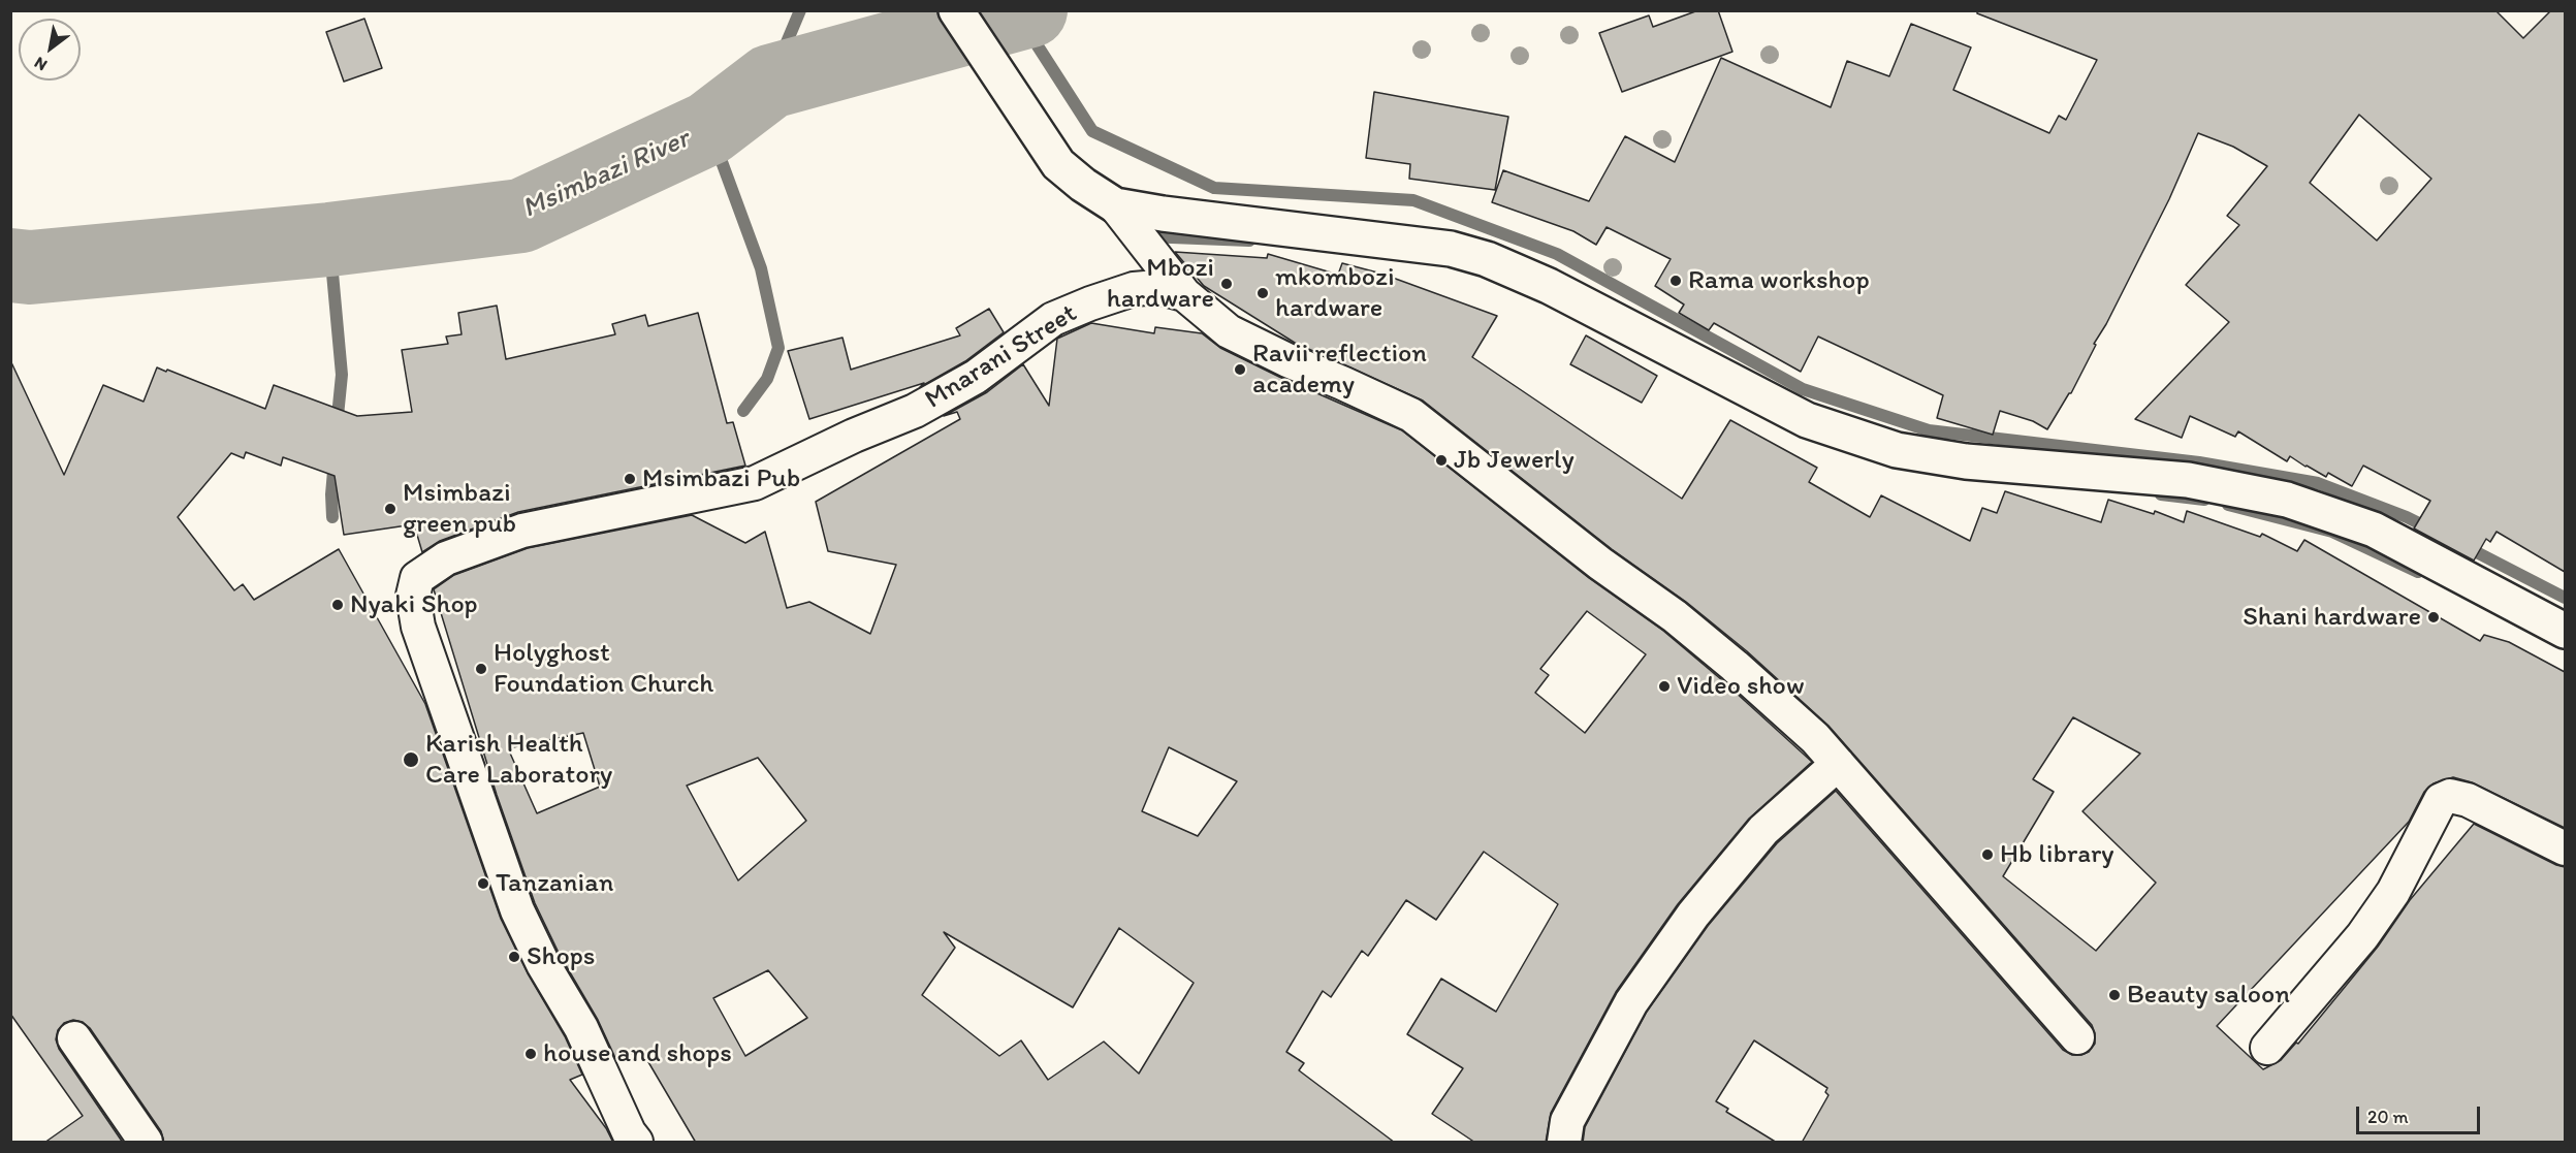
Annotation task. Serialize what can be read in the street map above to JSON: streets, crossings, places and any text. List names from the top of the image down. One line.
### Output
{"streets":{"street":["Mnarani Street"]},"water":["Msimbazi River"],"places":["Rama workshop","Mbozi hardware","mkombozi hardware","Ravii reflection academy","Jb Jewerly","Msimbazi Pub","Msimbazi green pub","Nyaki Shop","Shani hardware","Holyghost Foundation Church","Video show","Karish Health Care Laboratory","Hb library","Tanzanian","Shops","Beauty saloon","house and shops"],"scale_bar":"20 m","north":"bottom left"}
